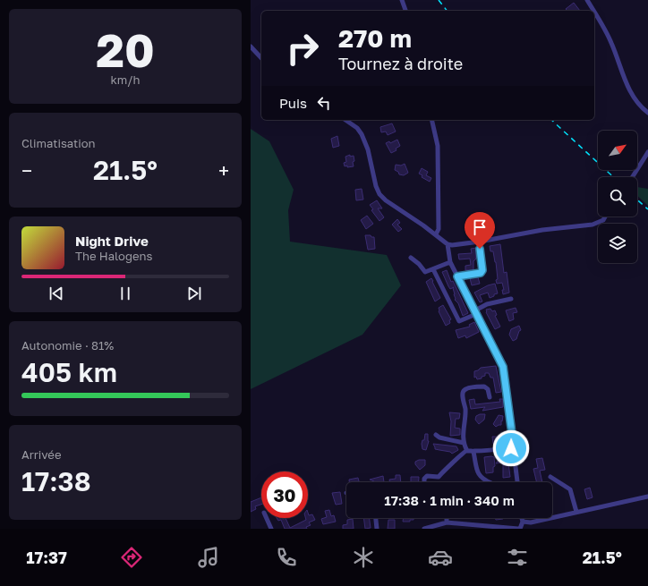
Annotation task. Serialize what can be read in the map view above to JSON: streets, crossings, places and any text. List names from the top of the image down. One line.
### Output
{"north":"top right","page":{"tile":[["20","km/h"],"Climatisation",["Autonomie · 81%","405 km"],["Arrivée","17:38"]],"turn":["270 m","Tournez à droite"],"then":"Puis","heat":["−","21.5°","+"],"song":["Night Drive","The Halogens"],"limit":"30","trip":"17:38 · 1 min · 340 m","tabs":["17:37","21.5°"]}}
